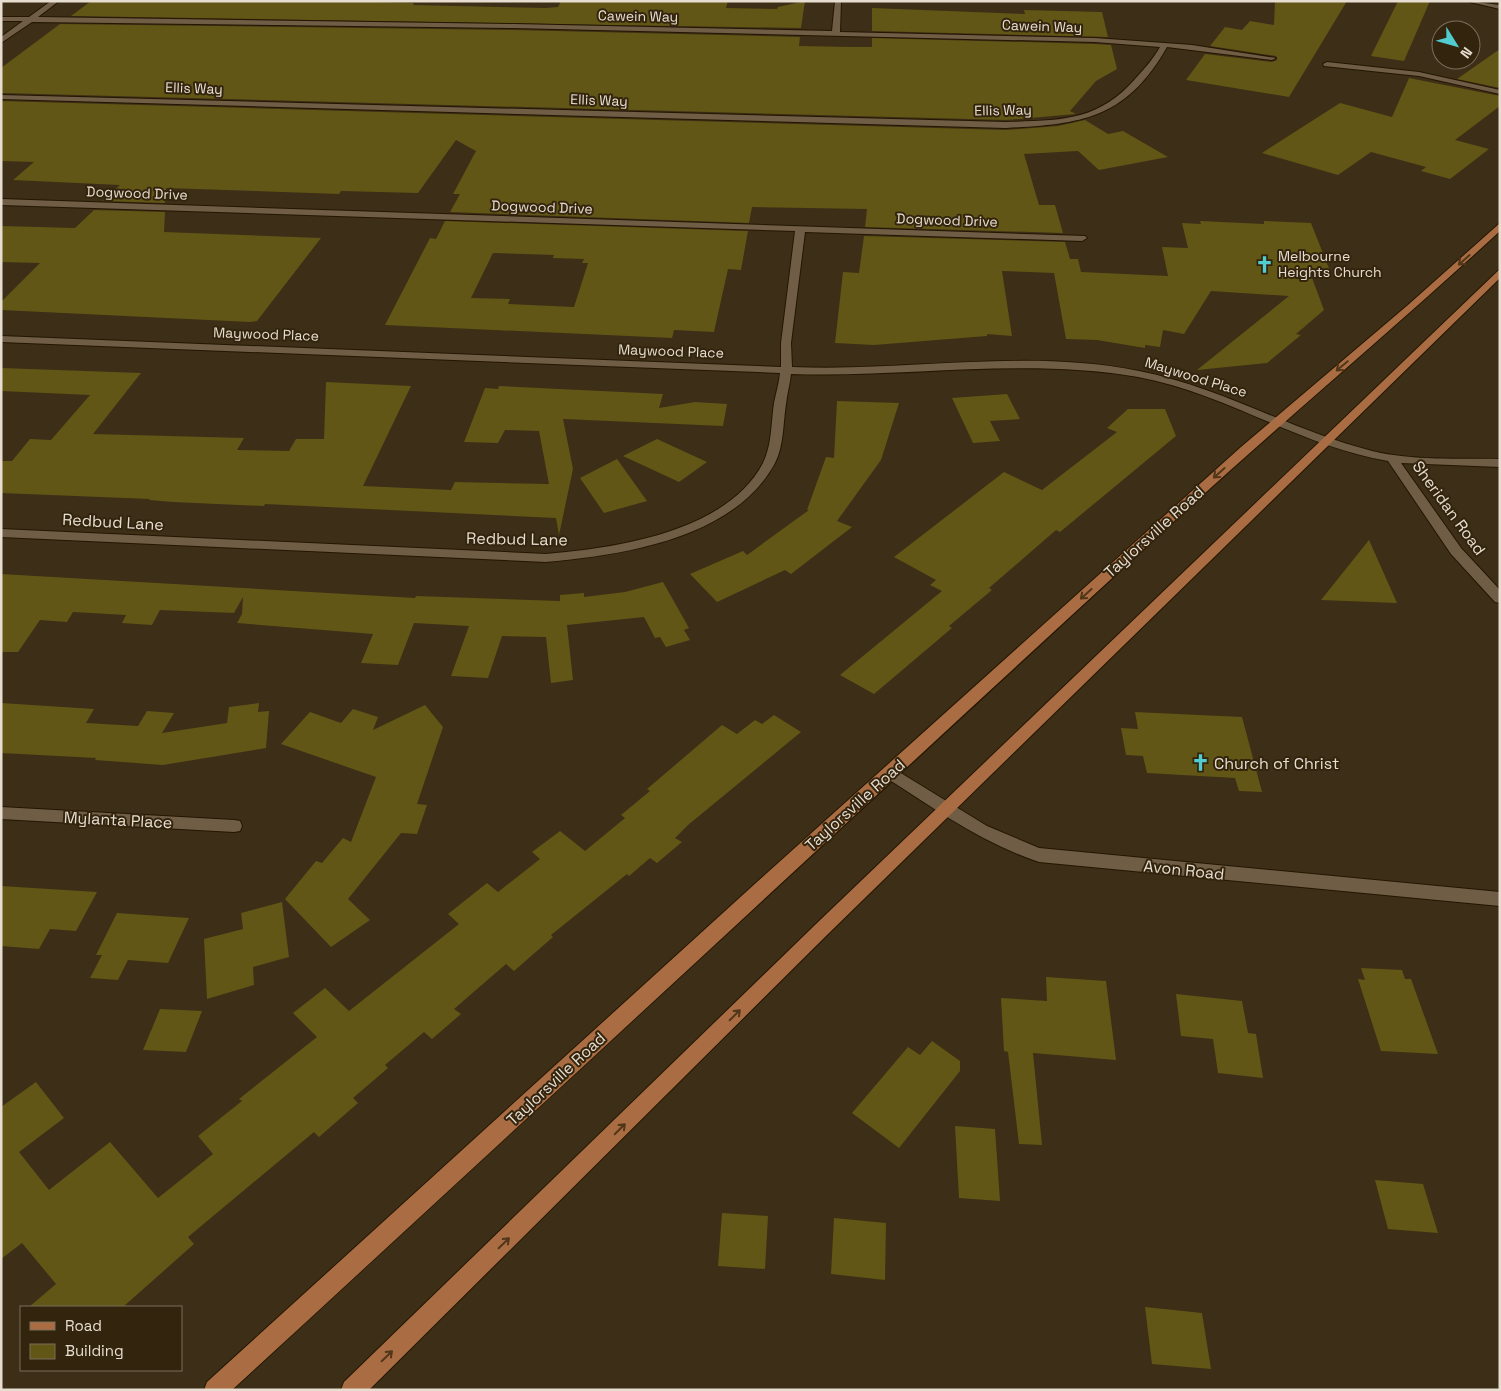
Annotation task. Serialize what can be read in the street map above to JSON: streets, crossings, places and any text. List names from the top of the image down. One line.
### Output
{"streets":{"main road":["Taylorsville Road"],"street":["Cawein Way","Ellis Way","Dogwood Drive","Maywood Place","Sheridan Road","Redbud Lane","Mylanta Place","Avon Road"]},"crossings":[["Cawein Way","Ellis Way"],["Dogwood Drive","Redbud Lane"],["Maywood Place","Sheridan Road"],["Maywood Place","Redbud Lane"],["Maywood Place","Taylorsville Road"],["Taylorsville Road","Avon Road"]],"places":{"church":["Melbourne Heights Church","Church of Christ"]},"legend":["Road","Building"],"north":"bottom right"}
